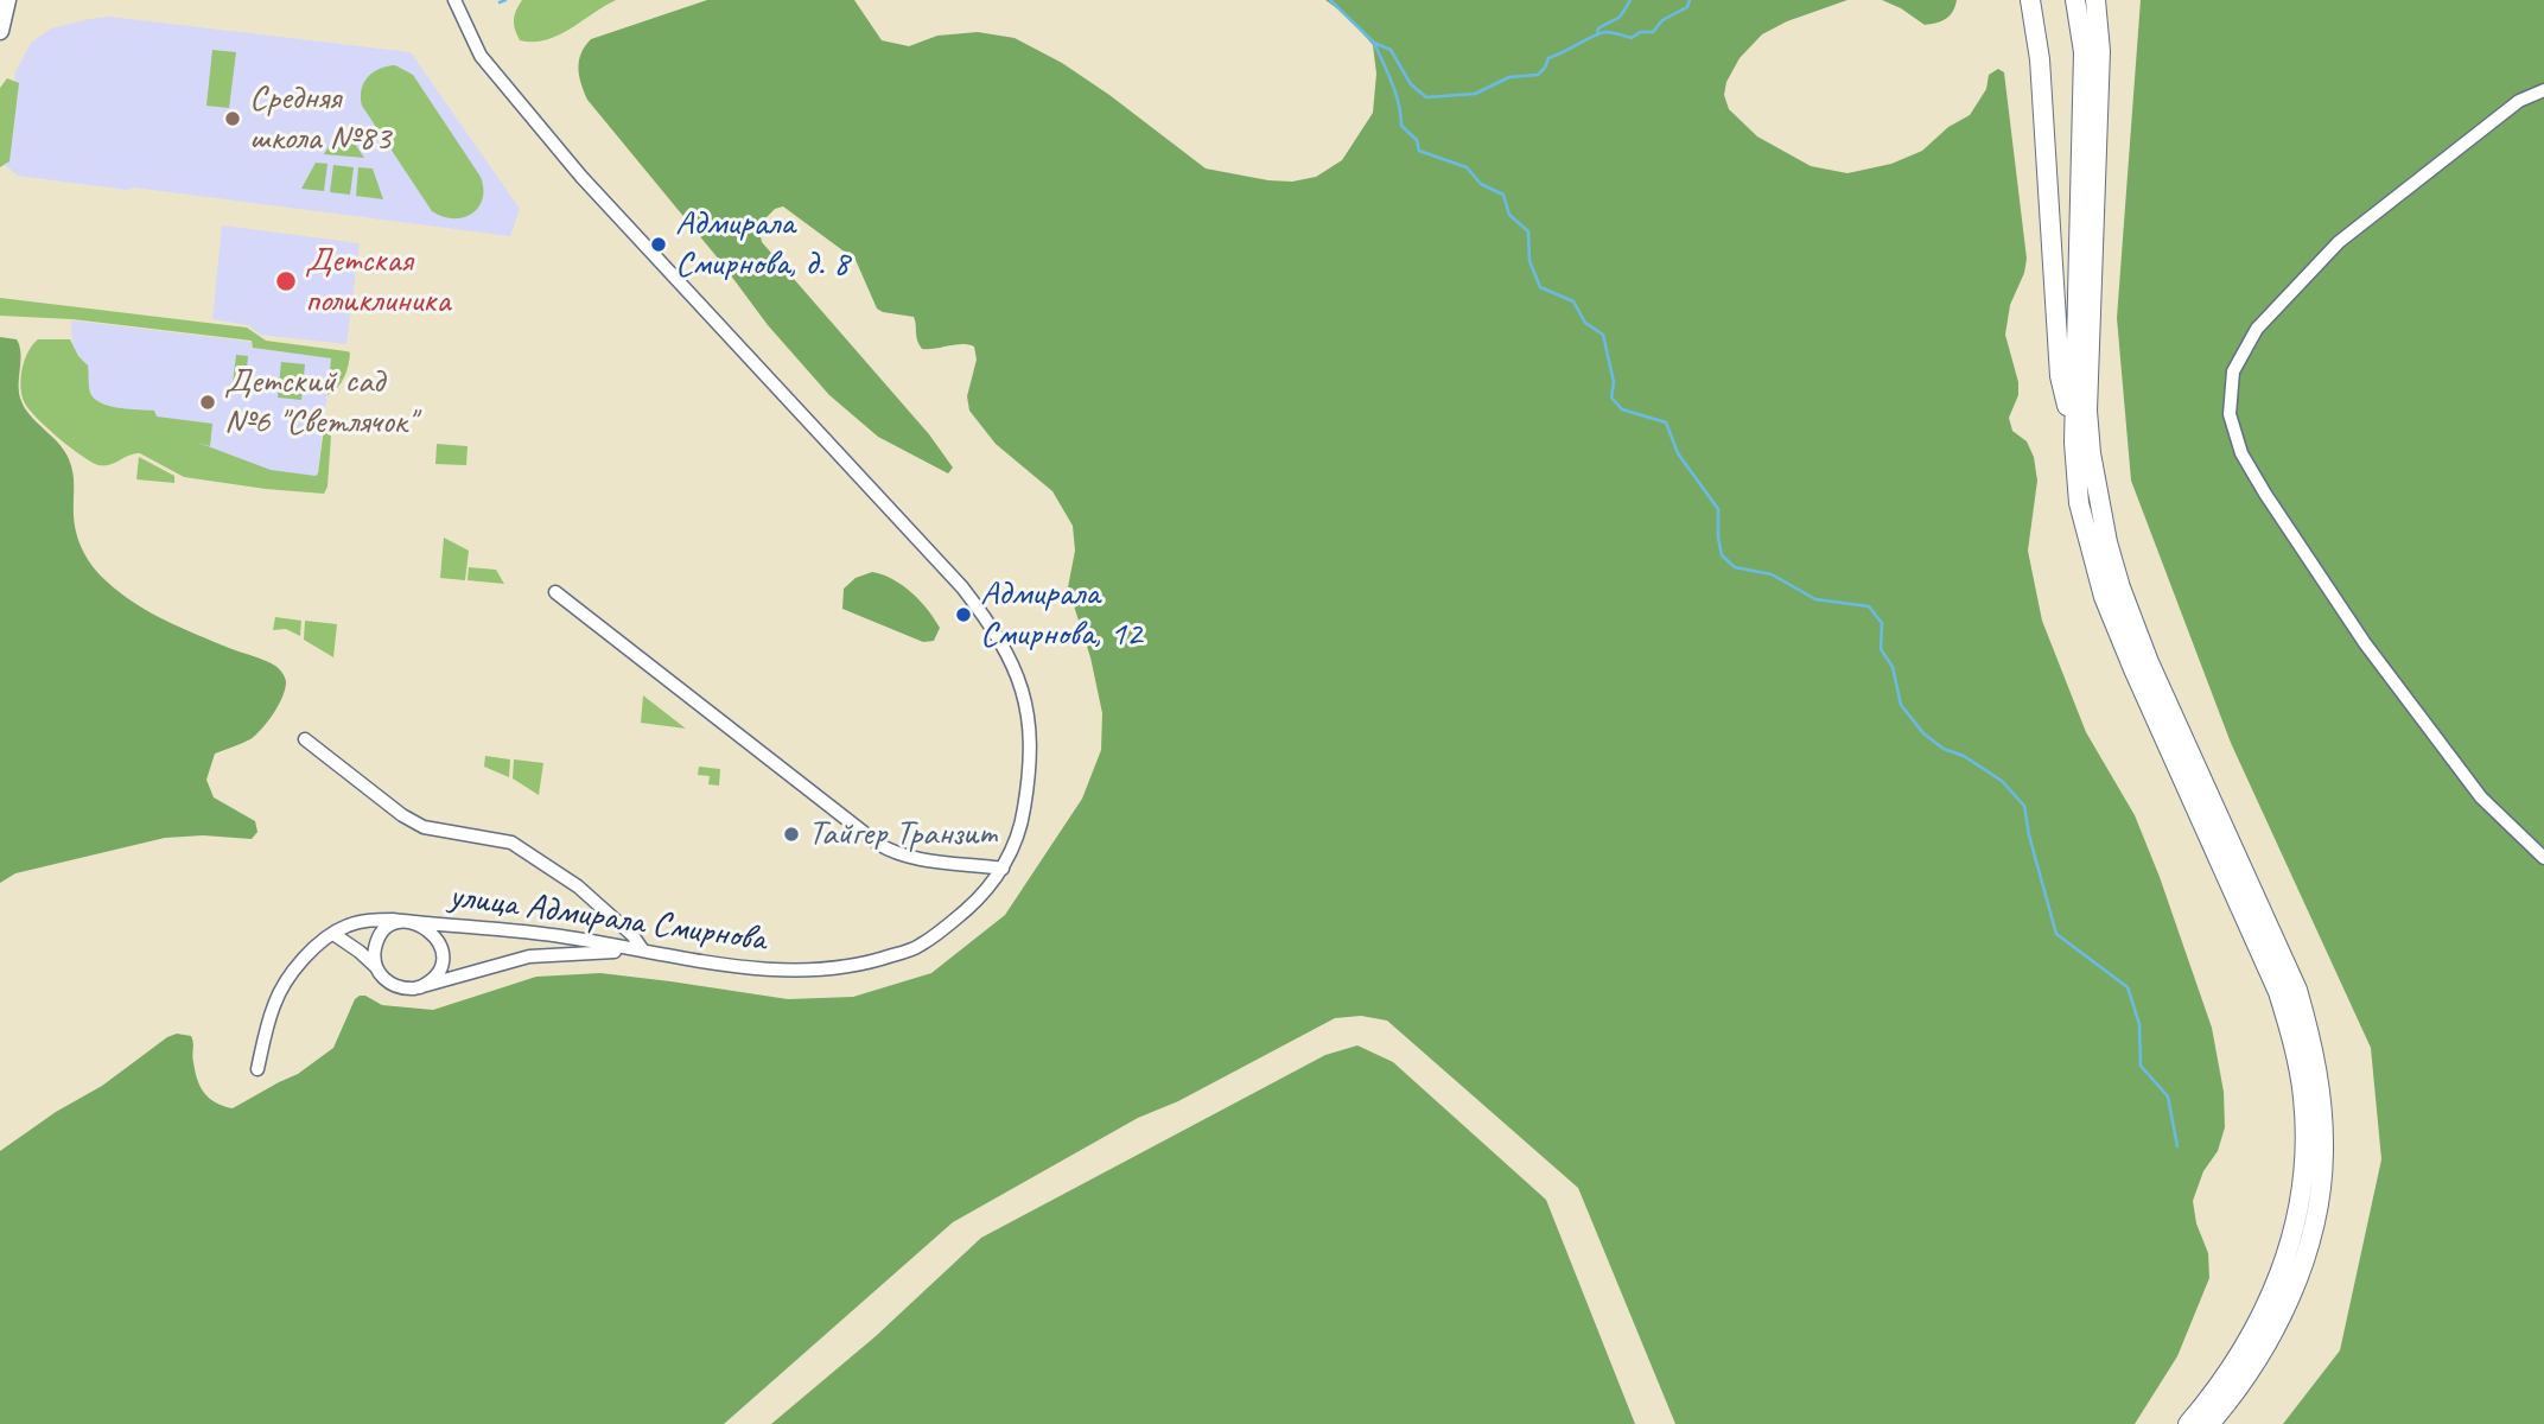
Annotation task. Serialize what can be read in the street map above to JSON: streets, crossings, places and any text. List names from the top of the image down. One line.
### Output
{"streets":{"street":["улица Адмирала Смирнова"]},"places":["Средняя школа №83","Адмирала Смирнова, д. 8","Детская поликлиника","Детский сад №6 \"Светлячок\"","Адмирала Смирнова, 12","Тайгер Транзит"]}
